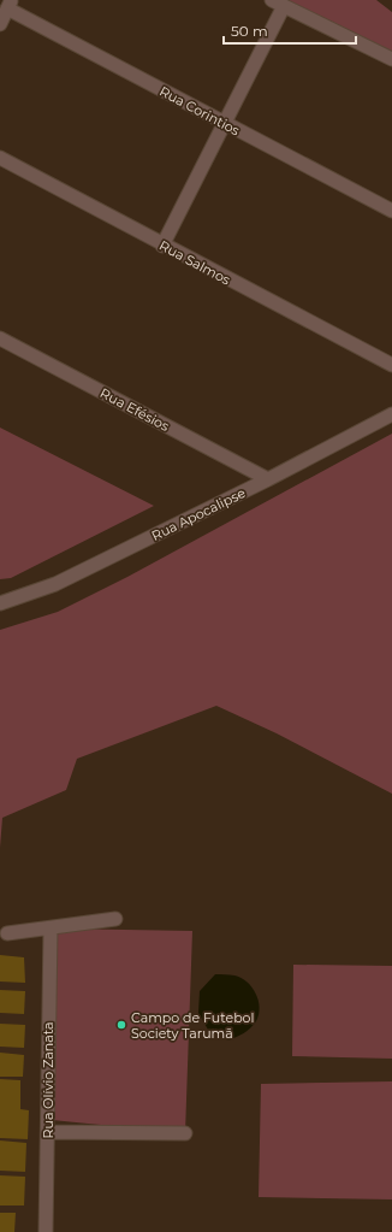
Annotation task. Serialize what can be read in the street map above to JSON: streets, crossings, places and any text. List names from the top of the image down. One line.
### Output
{"streets":{"street":["Rua Corintios","Rua Salmos","Rua Efésios","Rua Apocalipse","Rua Olívio Zanata"]},"crossings":[["Rua Efésios","Rua Apocalipse"]],"places":["Campo de Futebol Society Tarumã"],"scale_bar":"50 m"}
